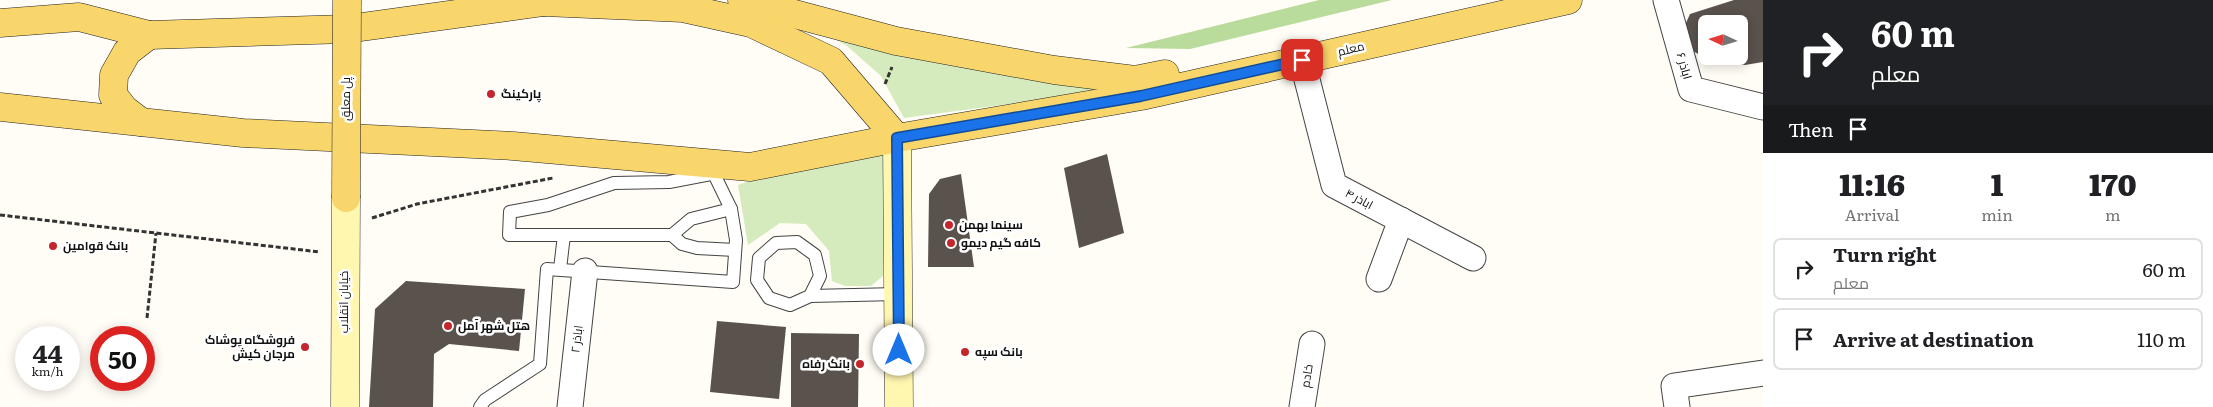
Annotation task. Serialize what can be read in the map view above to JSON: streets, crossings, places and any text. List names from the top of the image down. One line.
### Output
{"streets":{"main road":["معلم","پل معلق","خیابان انقلاب"],"street":["اباذر ۶","اباذر ۴","اباذر ۲","خادم"]},"crossings":[["معلم","اباذر ۴"],["پل معلق","خیابان انقلاب"]],"places":["پارکینگ","سینما بهمن","کافه گیم دیمو","بانک قوامین","هتل شهر آمل","فروشگاه پوشاک مرجان کیش","بانک سپه","بانک رفاه"],"north":"left","page":{"turn":["60 m","معلم"],"then":"Then","eta":["11:16","Arrival","1","min","170","m"],"list":[{"name":"Turn right","note":"معلم","value":"60 m"},{"name":"Arrive at destination","value":"110 m"}],"speed":"44 km/h","limit":"50"}}
